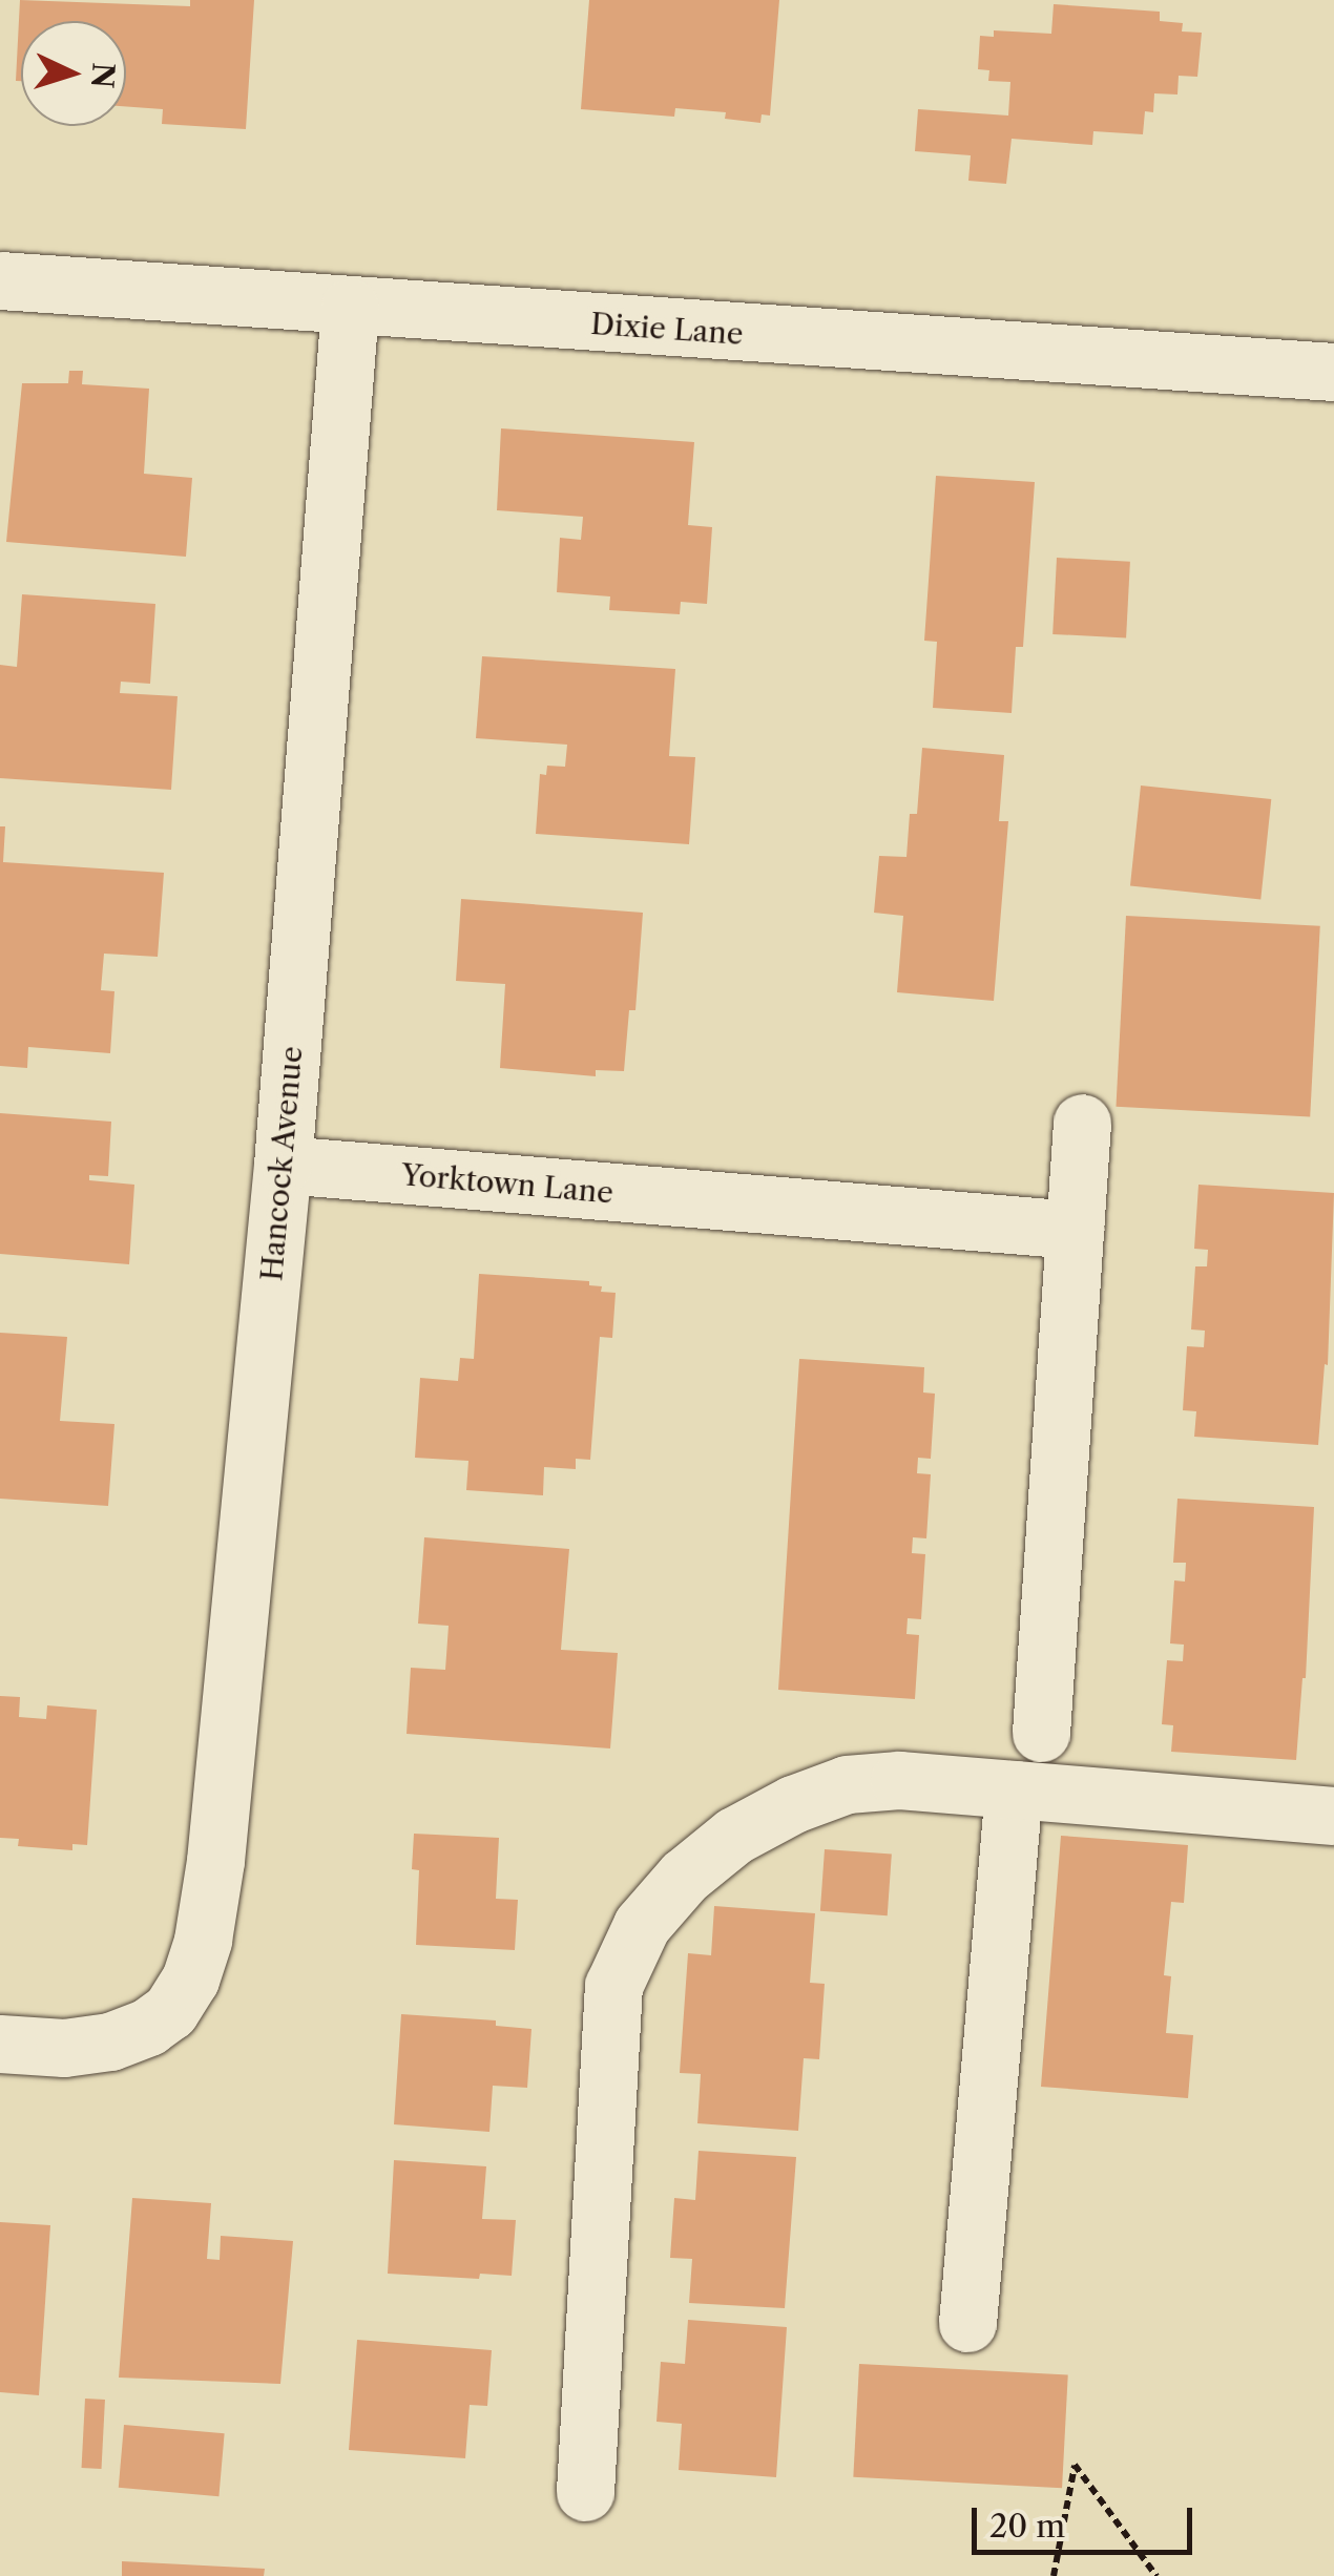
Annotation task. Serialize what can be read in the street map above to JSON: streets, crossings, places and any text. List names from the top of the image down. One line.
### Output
{"streets":{"street":["Dixie Lane","Hancock Avenue","Yorktown Lane"]},"crossings":[["Dixie Lane","Hancock Avenue"],["Hancock Avenue","Yorktown Lane"]],"scale_bar":"20 m","north":"right"}
